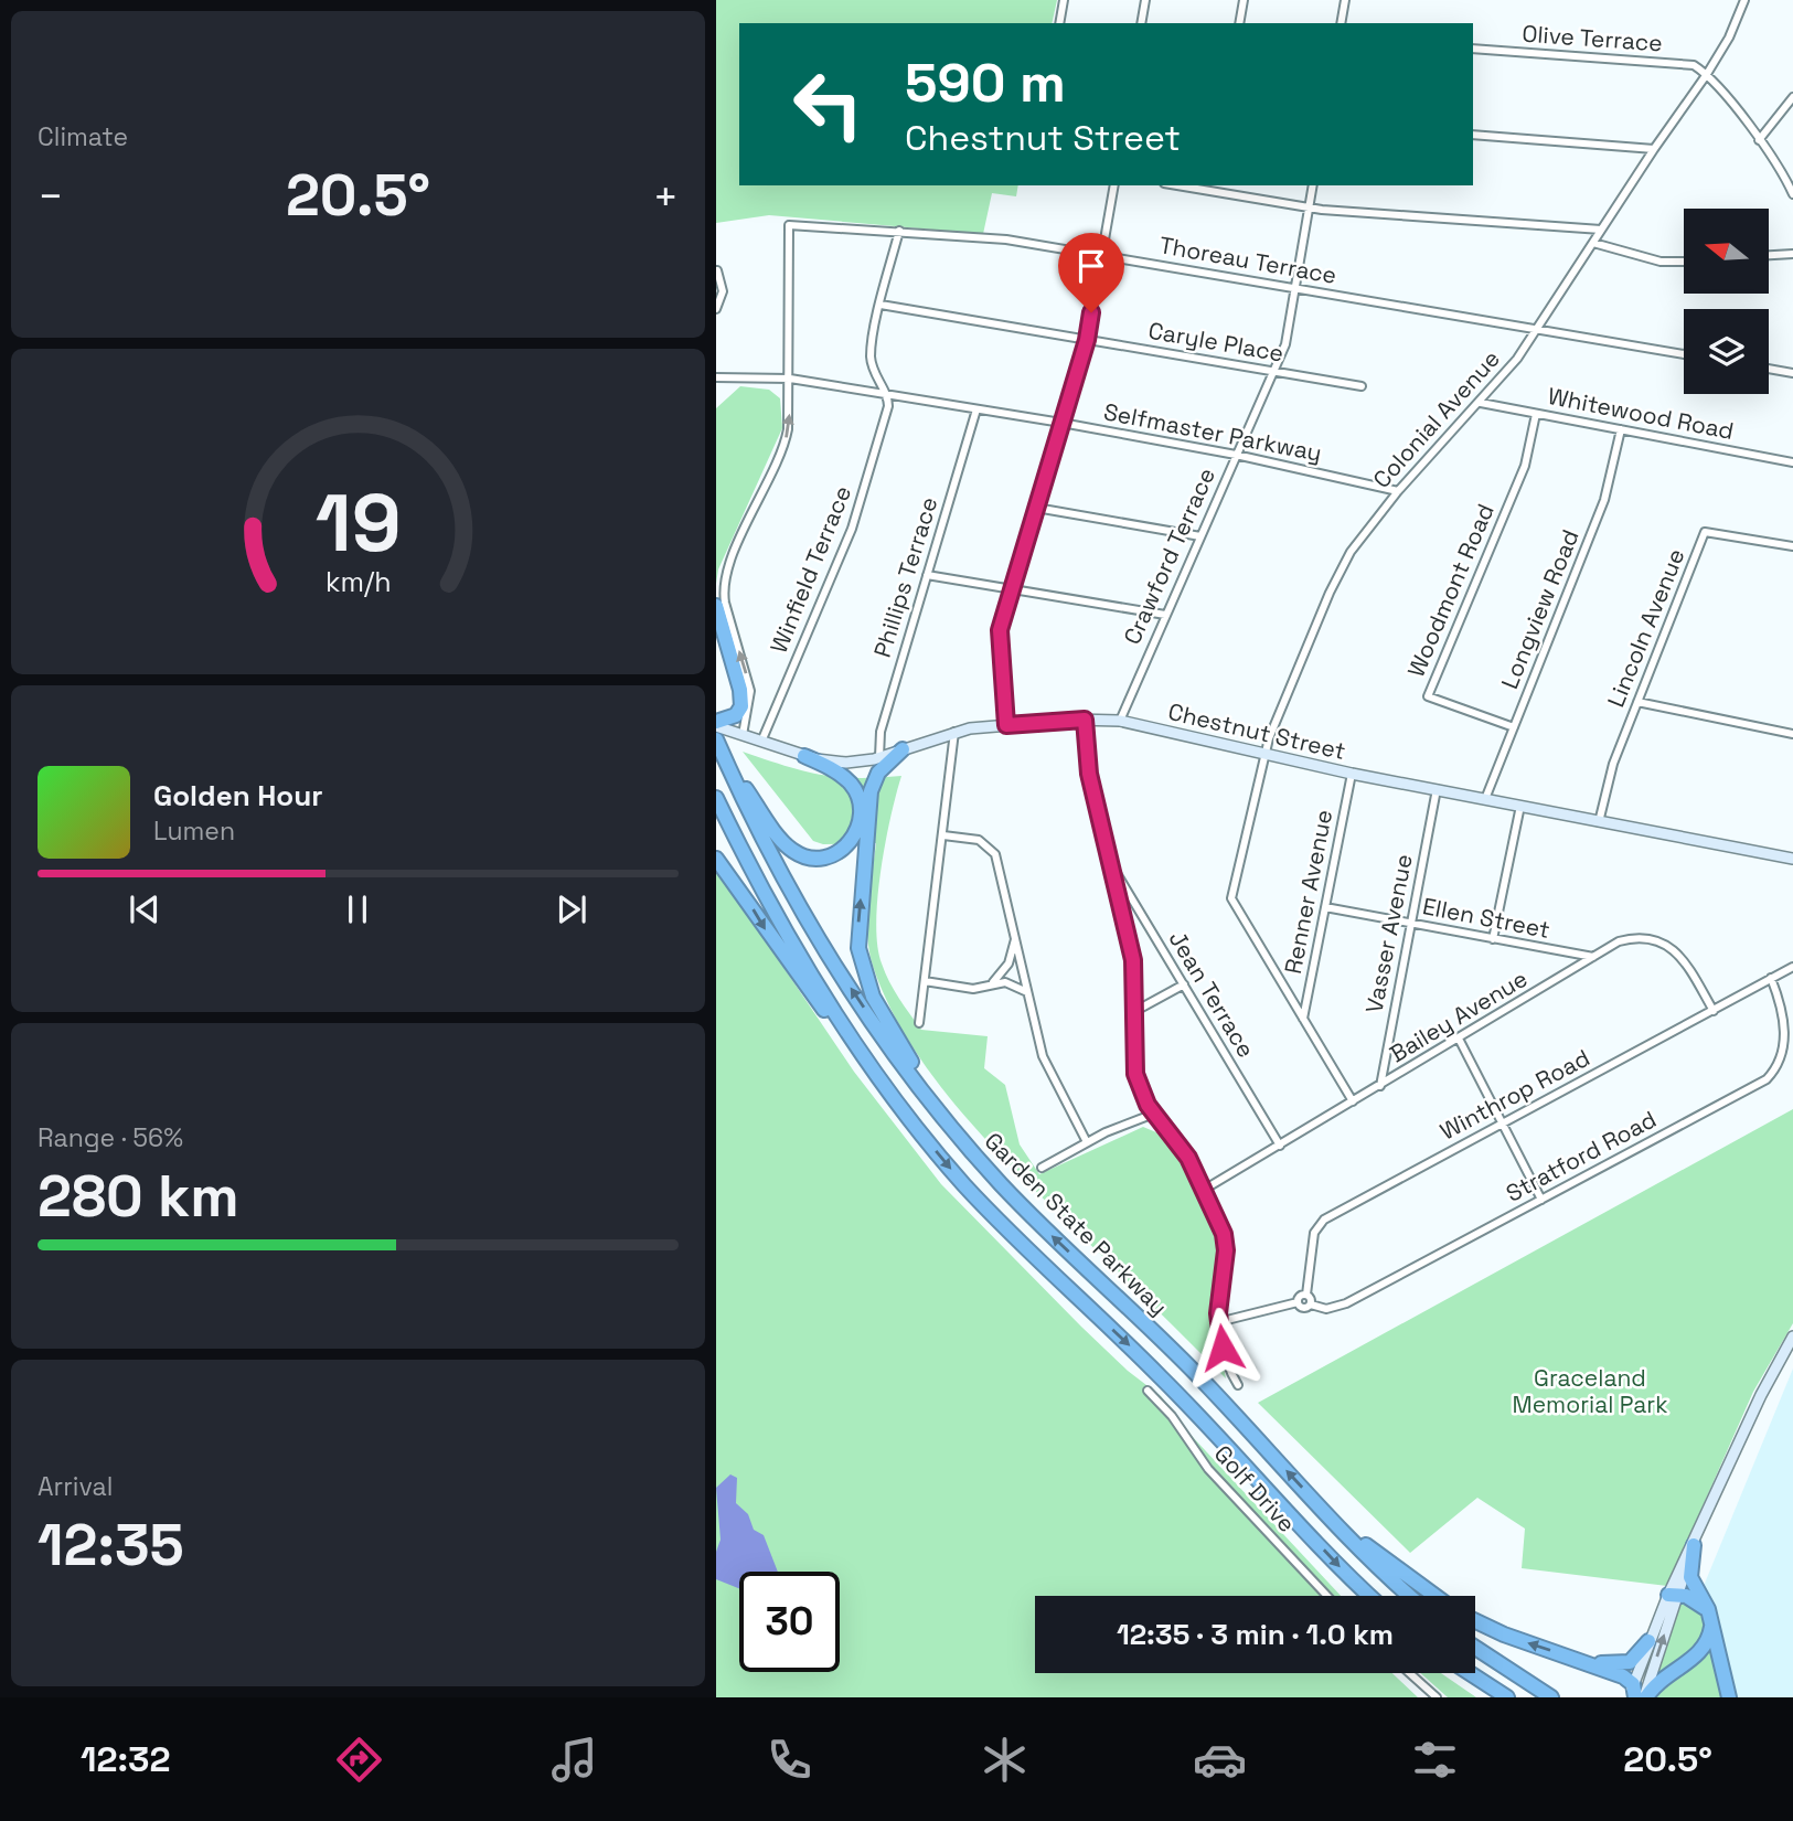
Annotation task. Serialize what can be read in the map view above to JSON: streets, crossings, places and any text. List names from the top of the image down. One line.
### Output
{"streets":{"highway":["Garden State Parkway"],"main road":["Chestnut Street"],"street":["Olive Terrace","Thoreau Terrace","Caryle Place","Whitewood Road","Colonial Avenue","Selfmaster Parkway","Crawford Terrace","Winfield Terrace","Phillips Terrace","Woodmont Road","Longview Road","Lincoln Avenue","Renner Avenue","Ellen Street","Vasser Avenue","Jean Terrace","Bailey Avenue","Winthrop Road","Stratford Road","Golf Drive"]},"crossings":[["Olive Terrace","Colonial Avenue"],["Thoreau Terrace","Colonial Avenue"],["Thoreau Terrace","Selfmaster Parkway"],["Thoreau Terrace","Crawford Terrace"],["Caryle Place","Crawford Terrace"],["Whitewood Road","Colonial Avenue"],["Whitewood Road","Woodmont Road"],["Whitewood Road","Longview Road"],["Colonial Avenue","Selfmaster Parkway"],["Colonial Avenue","Chestnut Street"],["Colonial Avenue","Renner Avenue"],["Selfmaster Parkway","Crawford Terrace"],["Selfmaster Parkway","Winfield Terrace"],["Selfmaster Parkway","Phillips Terrace"],["Crawford Terrace","Chestnut Street"],["Winfield Terrace","Chestnut Street"],["Phillips Terrace","Chestnut Street"],["Woodmont Road","Longview Road"],["Longview Road","Chestnut Street"],["Lincoln Avenue","Chestnut Street"],["Chestnut Street","Renner Avenue"],["Chestnut Street","Vasser Avenue"],["Renner Avenue","Ellen Street"],["Ellen Street","Vasser Avenue"],["Ellen Street","Bailey Avenue"],["Vasser Avenue","Bailey Avenue"],["Jean Terrace","Bailey Avenue"],["Bailey Avenue","Winthrop Road"],["Winthrop Road","Stratford Road"]],"parks":["Graceland Memorial Park"],"north":"left","page":{"tile":["Climate",["Range · 56%","280 km"],["Arrival","12:35"]],"turn":["590 m","Chestnut Street"],"heat":["−","20.5°","+"],"song":["Golden Hour","Lumen"],"limit":"30","trip":"12:35 · 3 min · 1.0 km","tabs":["12:32","20.5°"],"gauge":["19","km/h"]}}
